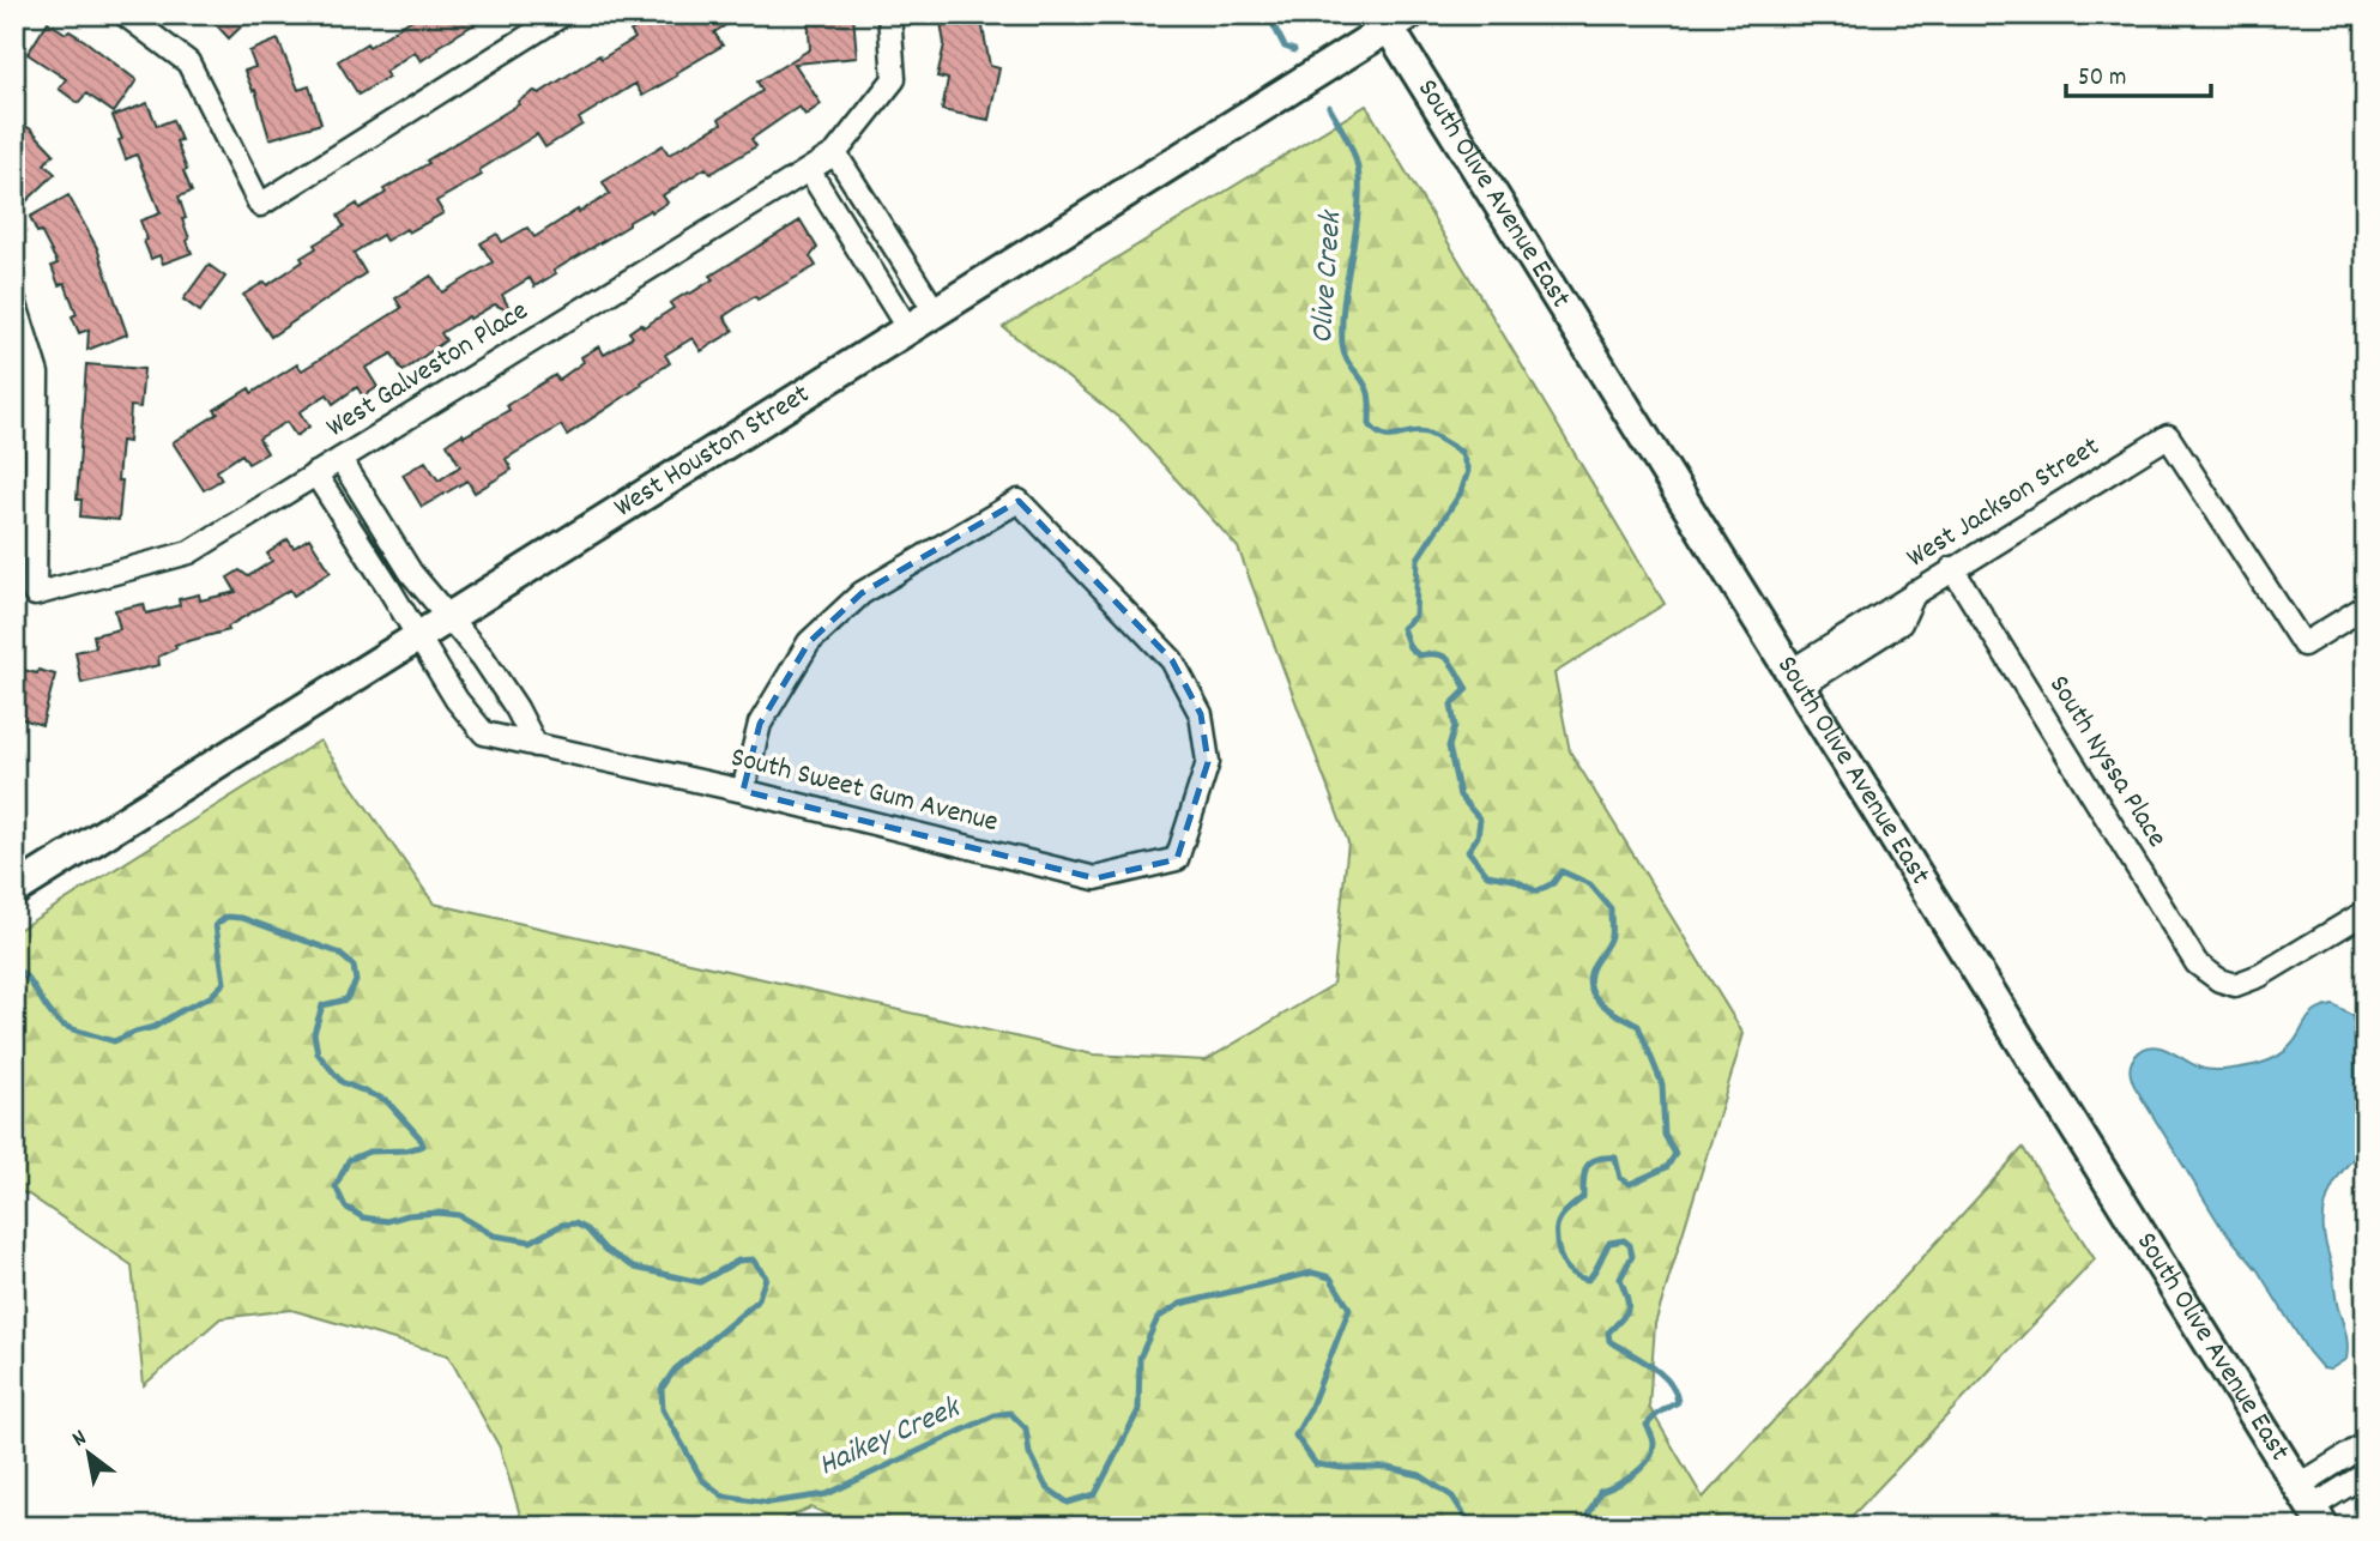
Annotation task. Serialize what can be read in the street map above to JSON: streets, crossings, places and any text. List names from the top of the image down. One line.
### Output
{"streets":{"street":["South Olive Avenue East","West Galveston Place","West Houston Street","West Jackson Street","South Nyssa Place","South Sweet Gum Avenue"]},"crossings":[["South Olive Avenue East","West Houston Street"],["South Olive Avenue East","West Jackson Street"],["West Galveston Place","South Sweet Gum Avenue"],["West Houston Street","South Sweet Gum Avenue"],["West Jackson Street","South Nyssa Place"]],"water":["Olive Creek","Haikey Creek"],"scale_bar":"50 m","north":"top left"}
